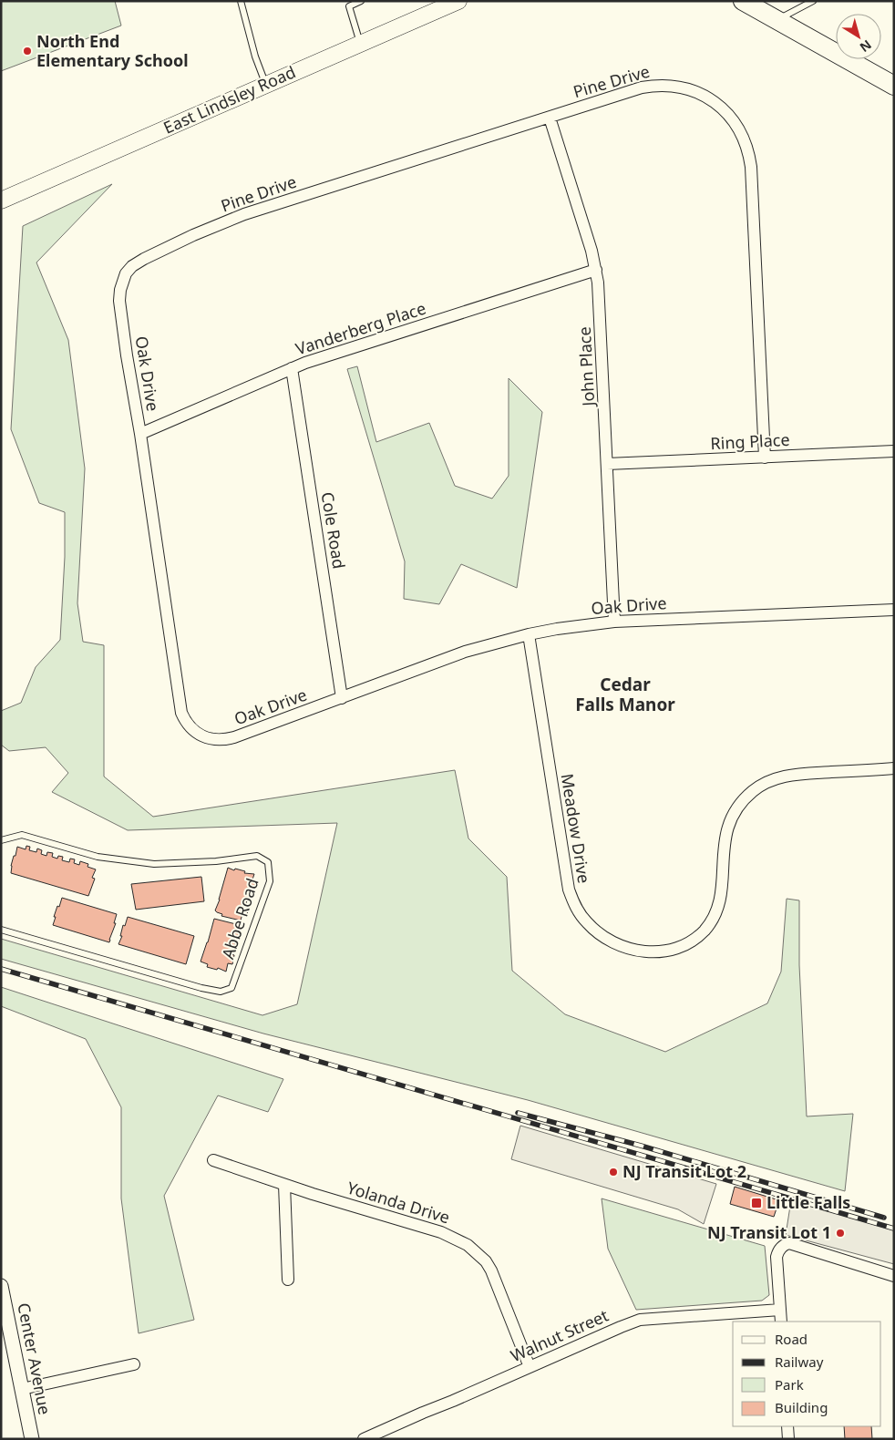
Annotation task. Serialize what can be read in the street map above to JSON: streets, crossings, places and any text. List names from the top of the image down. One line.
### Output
{"streets":{"main road":["East Lindsley Road"],"street":["Pine Drive","Vanderberg Place","John Place","Oak Drive","Ring Place","Cole Road","Meadow Drive","Yolanda Drive","Walnut Street","Center Avenue"],"lane":["Abbe Road"]},"crossings":[["Pine Drive","John Place"],["Pine Drive","Oak Drive"],["Pine Drive","Ring Place"],["Vanderberg Place","John Place"],["Vanderberg Place","Oak Drive"],["Vanderberg Place","Cole Road"],["John Place","Oak Drive"],["John Place","Ring Place"],["Oak Drive","Cole Road"],["Oak Drive","Meadow Drive"],["Yolanda Drive","Walnut Street"]],"districts":["Cedar Falls Manor"],"places":{"other":["North End Elementary School","NJ Transit Lot 2","NJ Transit Lot 1"],"transit":["Little Falls"]},"legend":["Road","Railway","Park","Building"],"north":"bottom right"}
